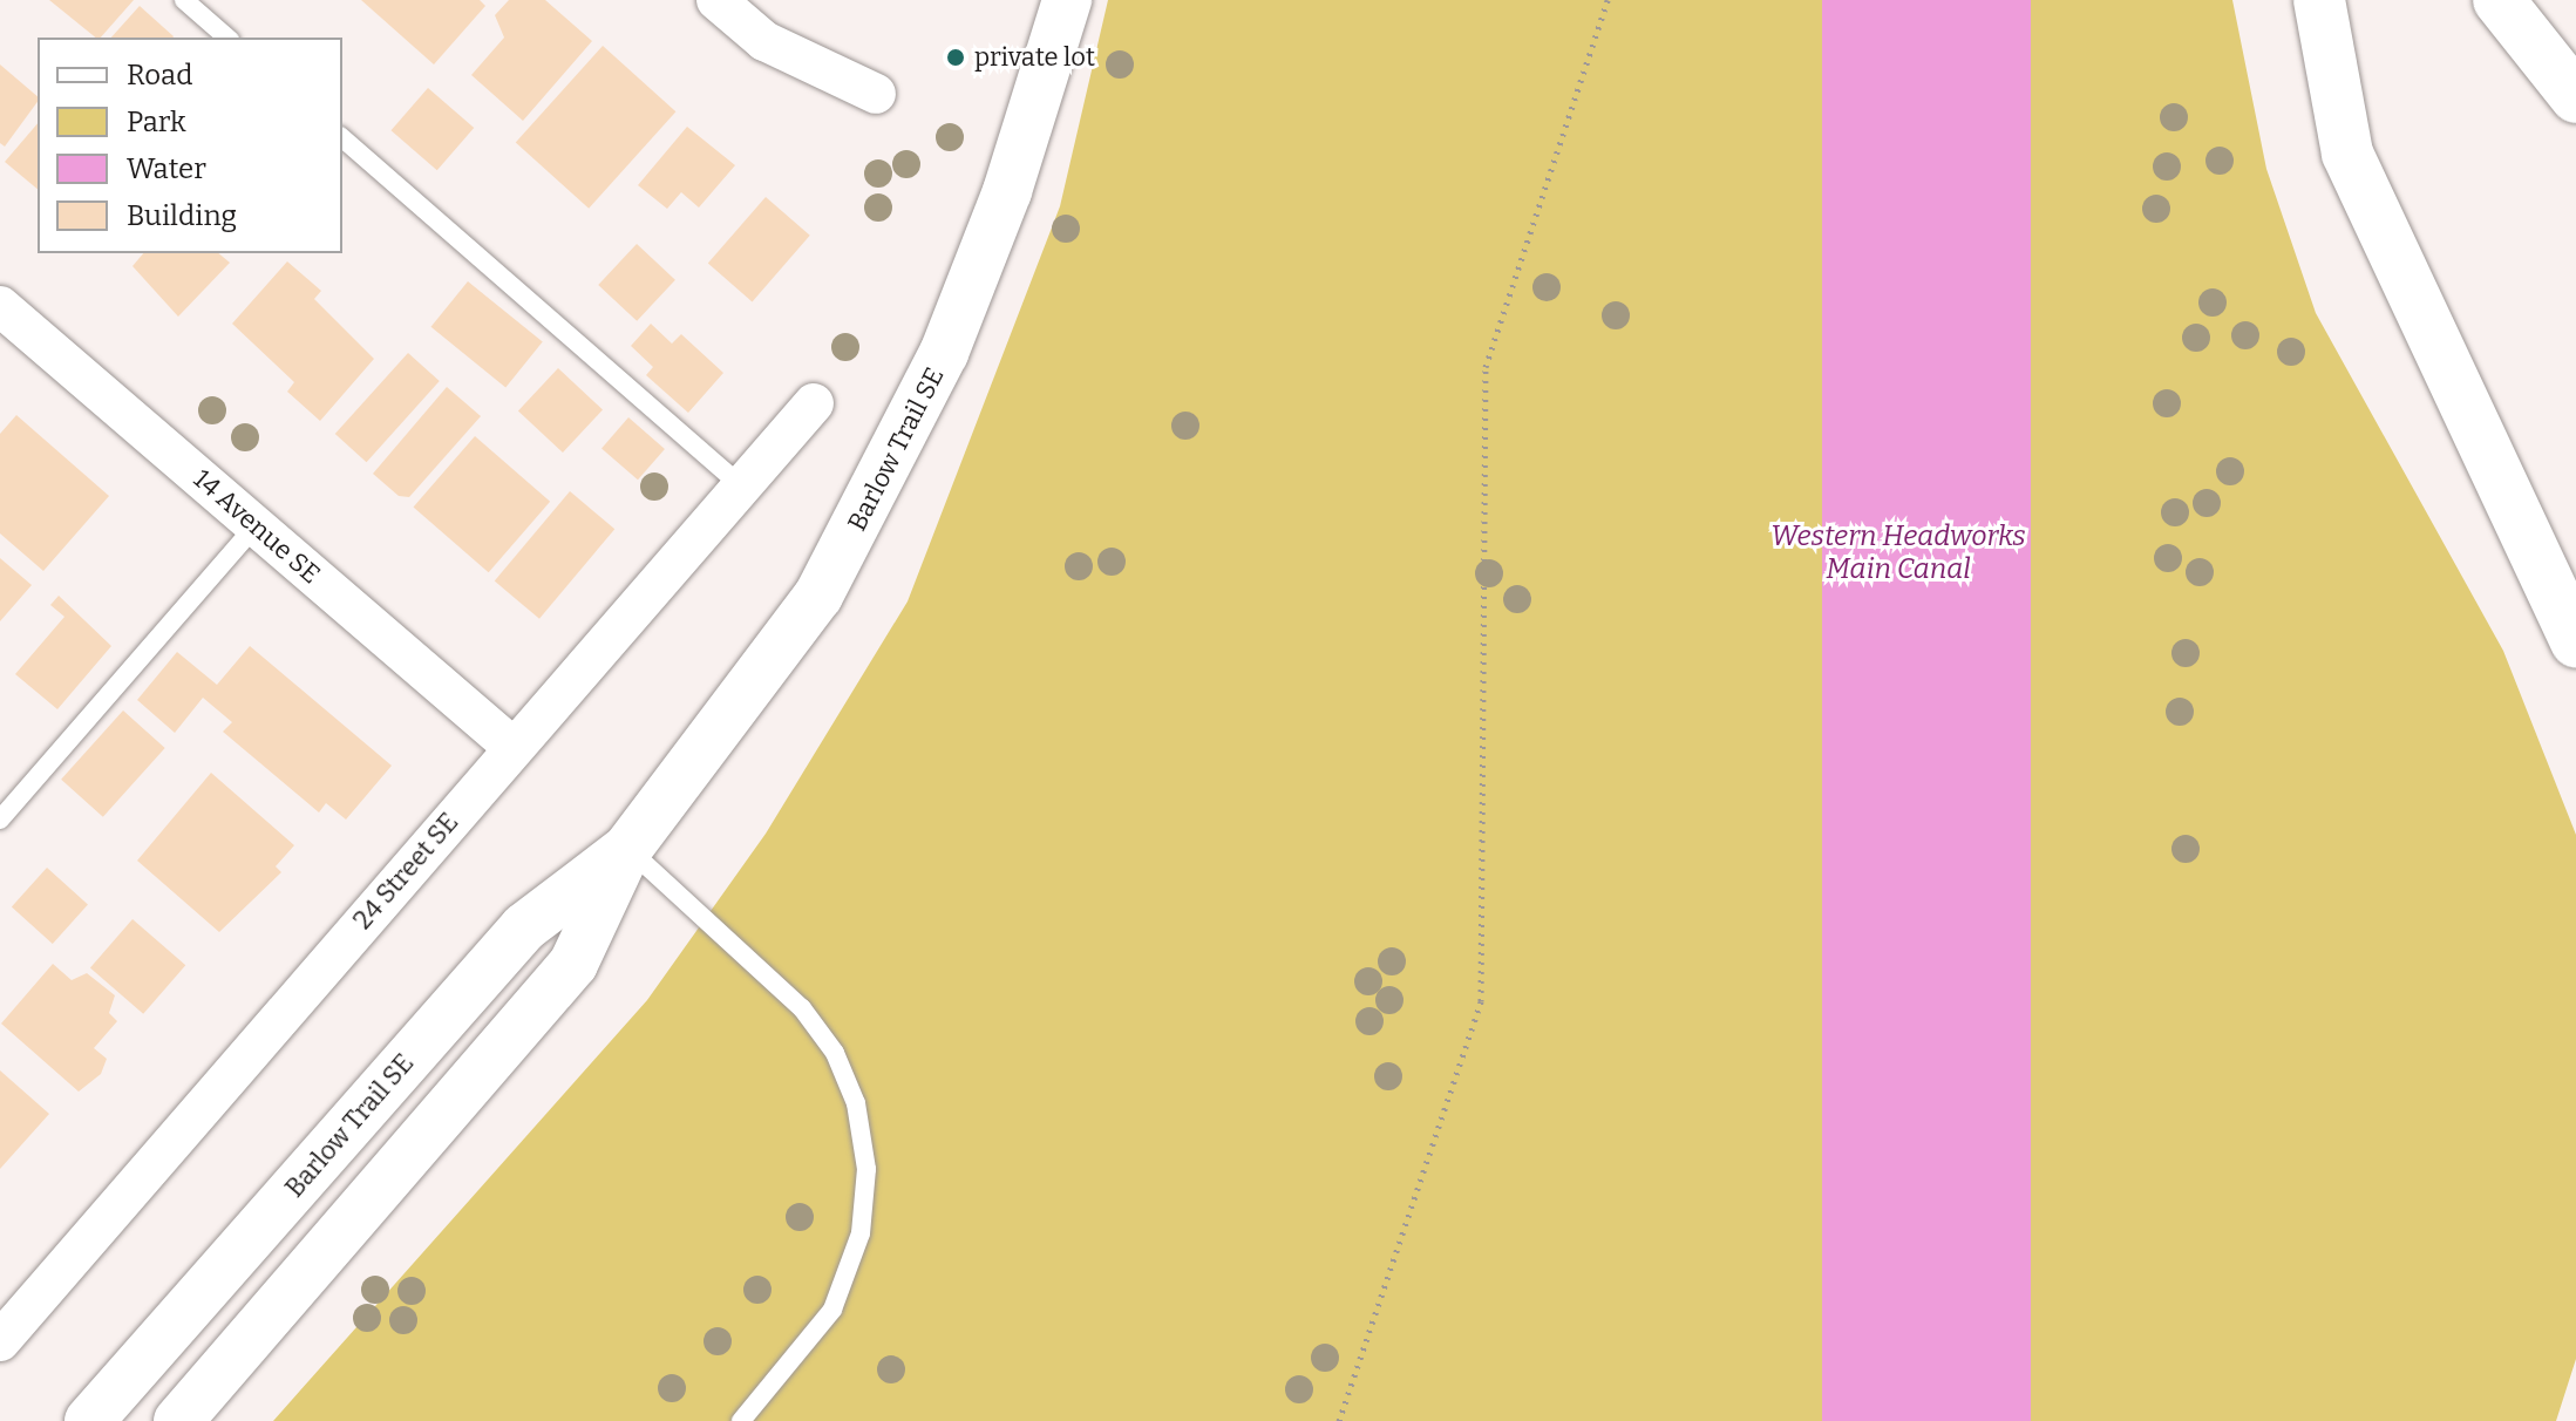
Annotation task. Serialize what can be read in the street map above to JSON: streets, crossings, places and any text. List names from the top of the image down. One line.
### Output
{"streets":{"street":["Barlow Trail SE","14 Avenue SE","24 Street SE"]},"crossings":[["14 Avenue SE","24 Street SE"]],"water":["Western Headworks Main Canal"],"places":["private lot"],"legend":["Road","Park","Water","Building"]}
